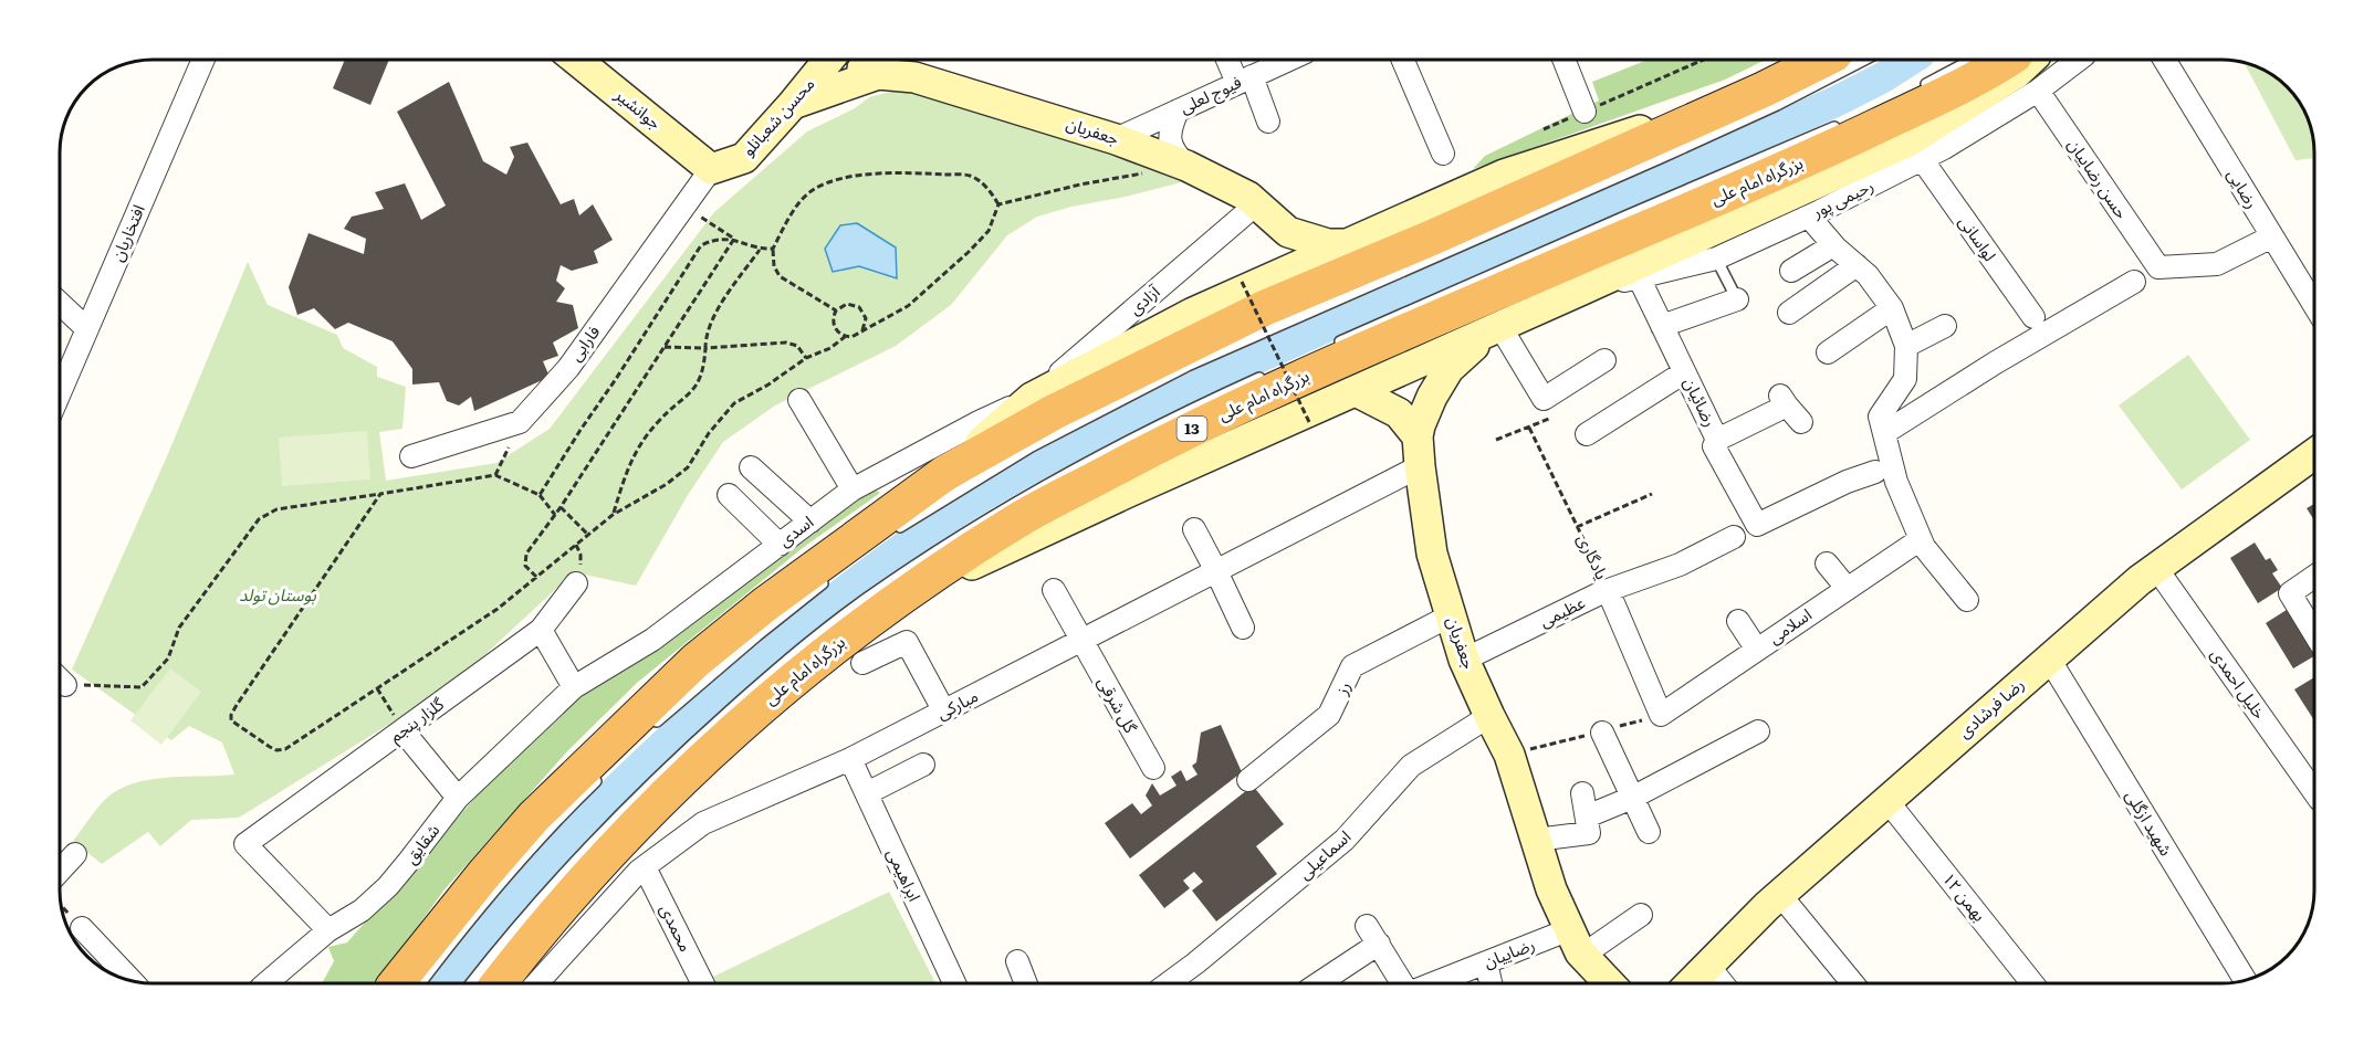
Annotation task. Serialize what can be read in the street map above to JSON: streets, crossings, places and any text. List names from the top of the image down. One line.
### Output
{"streets":{"highway":["بزرگراه امام علی","13"],"main road":["جوانشیر","محسن شعبانلو","جعفریان","رضا فرشادی"],"street":["فیوج لعلی","حسن رضاییان","رضایی","رحیمی پور","افتخاریان","لواسانی","آزادی","فارابی","رضائیان","اسدی","یادگاری","عظیمی","اسلامی","خلیل احمدی","رز","مبارکی","گل شرقی","گلزار پنجم","شهید ازگلی","شقایق","اسماعیلی","ابراهیمی","۱۲ بهمن","محمدی","رضاییان"]},"crossings":[["فیوج لعلی","جعفریان"],["جوانشیر","محسن شعبانلو"],["جوانشیر","فارابی"],["محسن شعبانلو","فارابی"],["جعفریان","آزادی"],["جعفریان","عظیمی"],["جعفریان","رز"],["جعفریان","مبارکی"],["جعفریان","اسماعیلی"],["جعفریان","رضاییان"],["حسن رضاییان","رضایی"],["حسن رضاییان","رحیمی پور"],["رحیمی پور","لواسانی"],["رحیمی پور","رضائیان"],["آزادی","اسدی"],["اسدی","شقایق"],["یادگاری","عظیمی"],["یادگاری","اسلامی"],["خلیل احمدی","رضا فرشادی"],["مبارکی","گل شرقی"],["مبارکی","ابراهیمی"],["مبارکی","محمدی"],["رضا فرشادی","شهید ازگلی"],["رضا فرشادی","۱۲ بهمن"],["گلزار پنجم","شقایق"]],"parks":["بوستان تولد"]}
